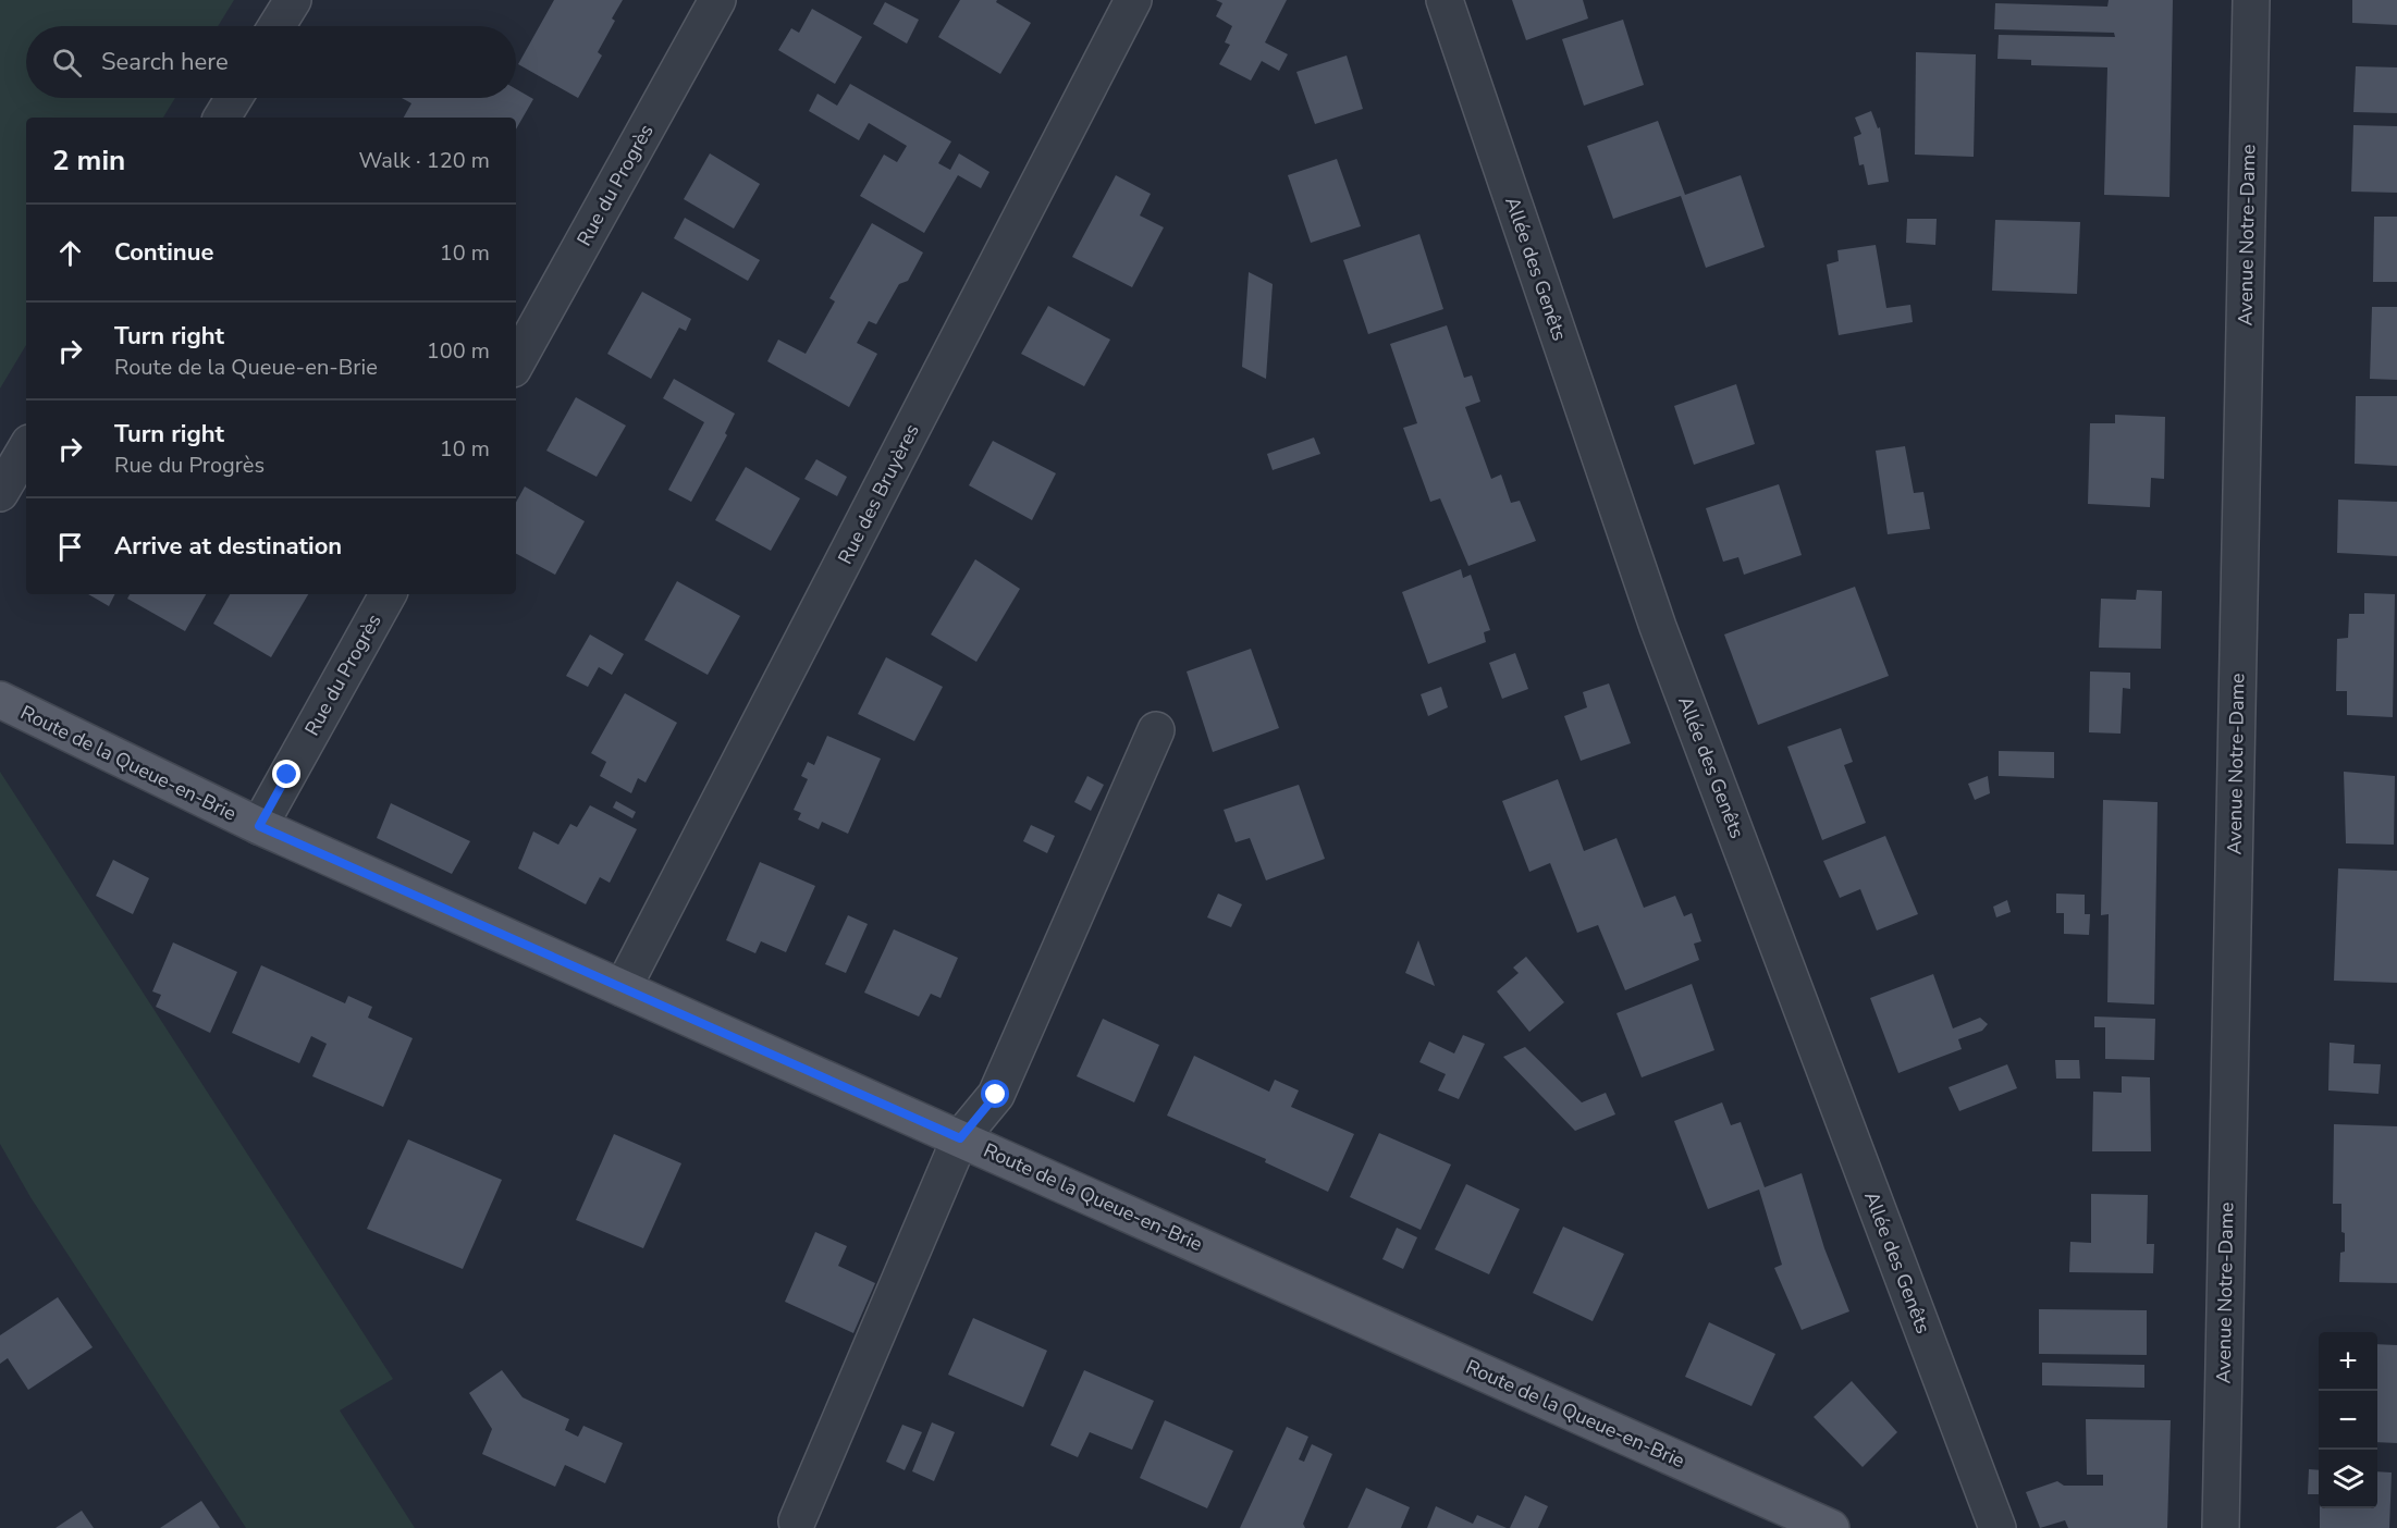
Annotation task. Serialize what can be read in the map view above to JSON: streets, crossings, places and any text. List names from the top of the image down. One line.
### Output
{"streets":{"main road":["Route de la Queue-en-Brie"],"street":["Rue du Progrès","Avenue Notre-Dame","Allée des Genêts","Rue des Bruyères"]},"crossings":[["Rue du Progrès","Route de la Queue-en-Brie"],["Rue des Bruyères","Route de la Queue-en-Brie"]],"page":{"search":"Search here","heading":["2 min","Walk · 120 m"],"list":[["Continue","10 m"],["Turn right","Route de la Queue-en-Brie","100 m"],["Turn right","Rue du Progrès","10 m"],"Arrive at destination"],"map_buttons":["+","−"]}}
